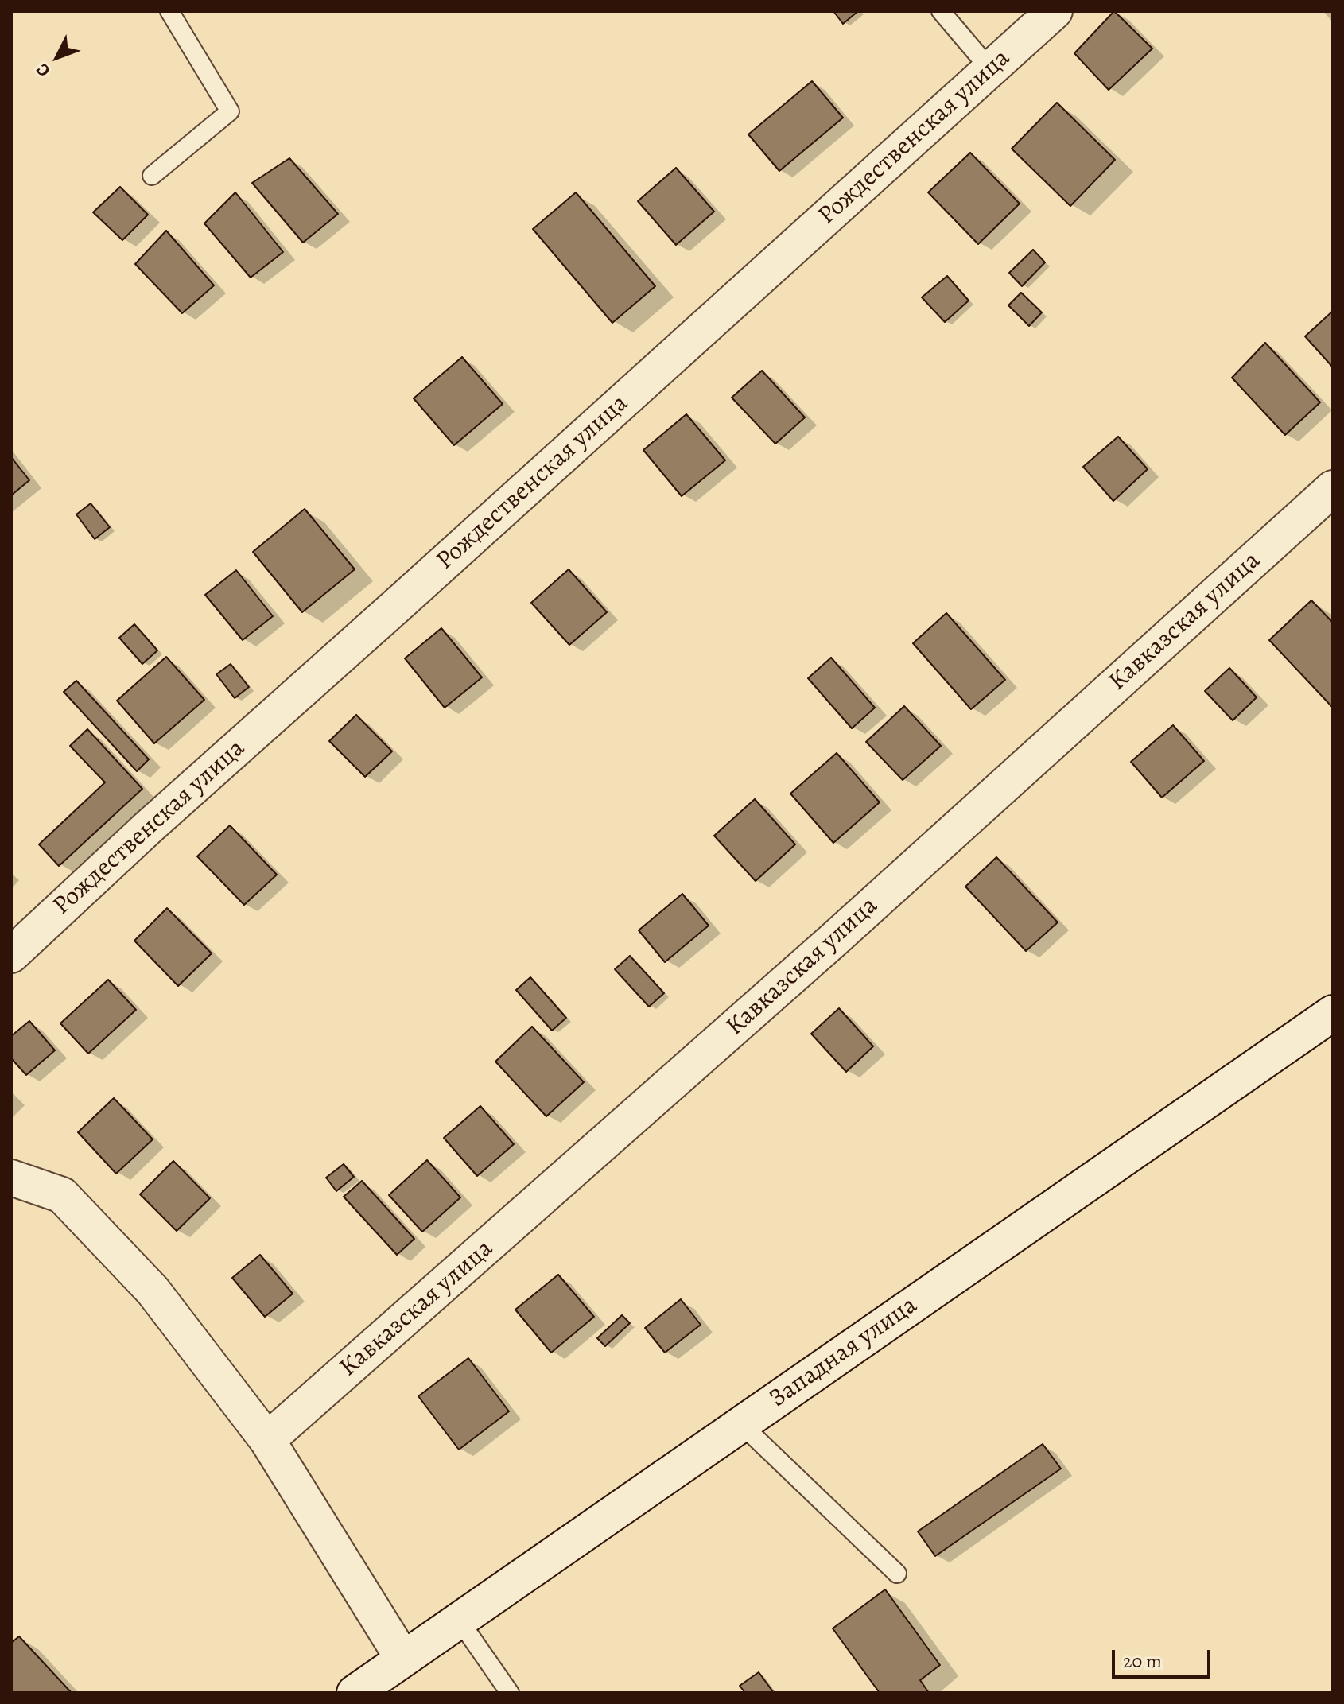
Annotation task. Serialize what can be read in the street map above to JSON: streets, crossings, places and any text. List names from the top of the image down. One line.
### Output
{"streets":{"street":["Рождественская улица","Кавказская улица","Западная улица"]},"scale_bar":"20 m","north":"bottom left"}
